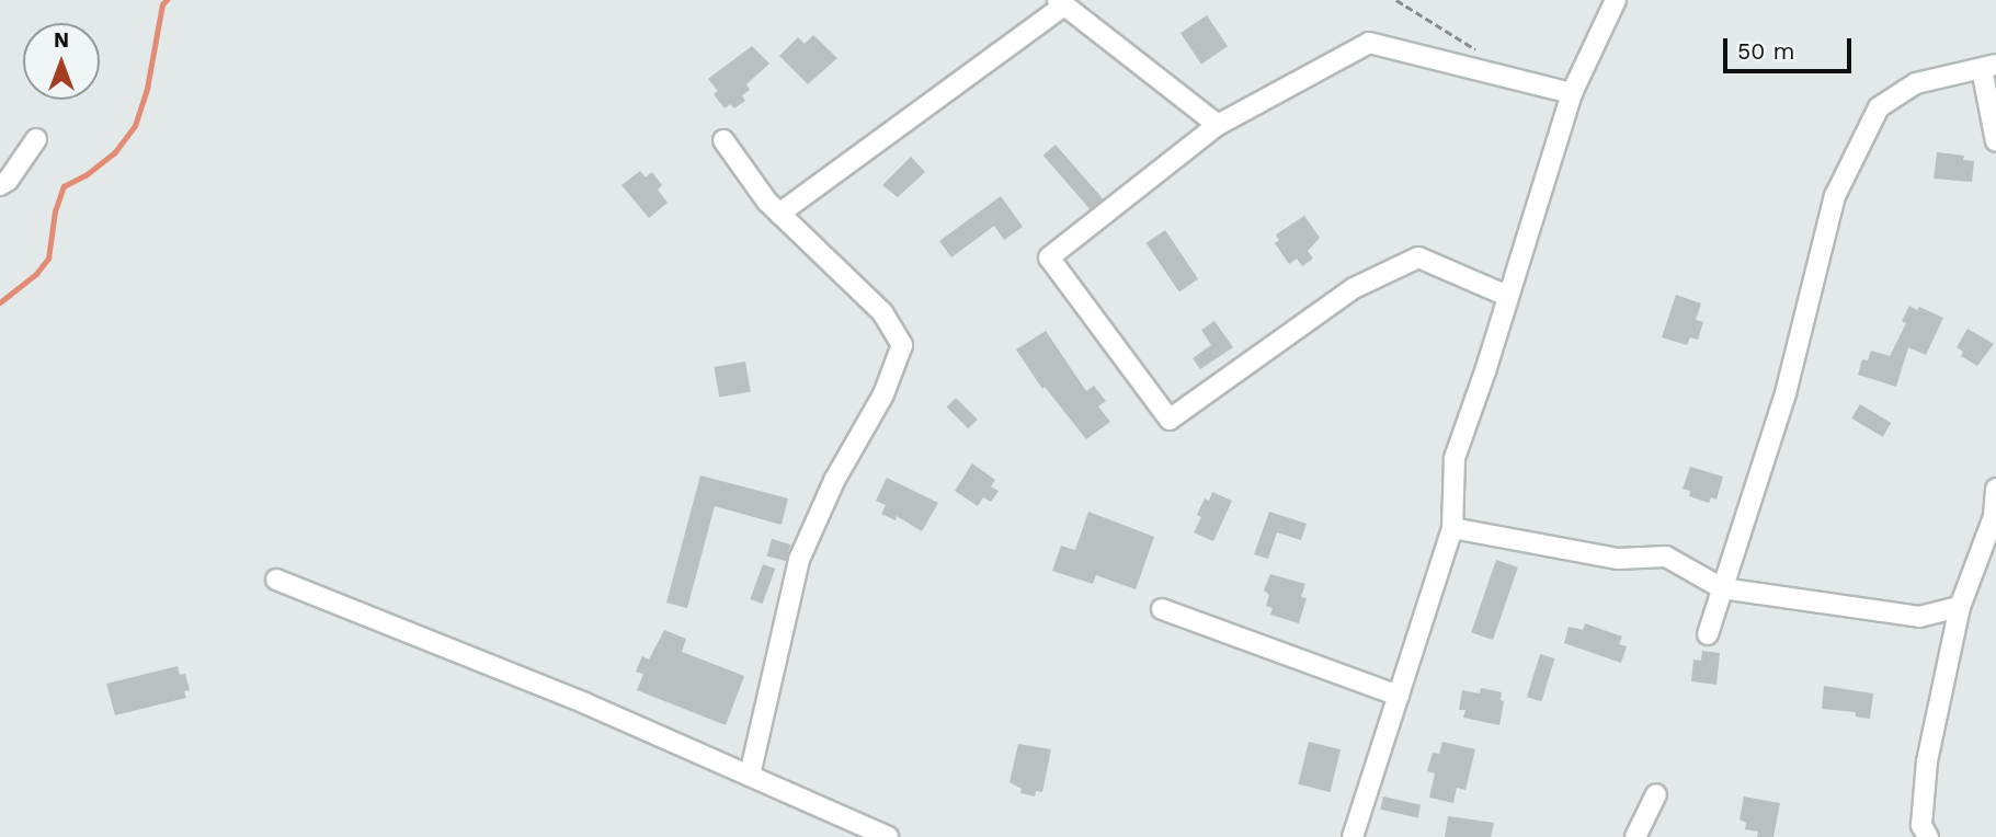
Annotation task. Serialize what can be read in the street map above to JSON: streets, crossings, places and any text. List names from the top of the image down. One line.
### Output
{"scale_bar":"50 m","north":"top"}
